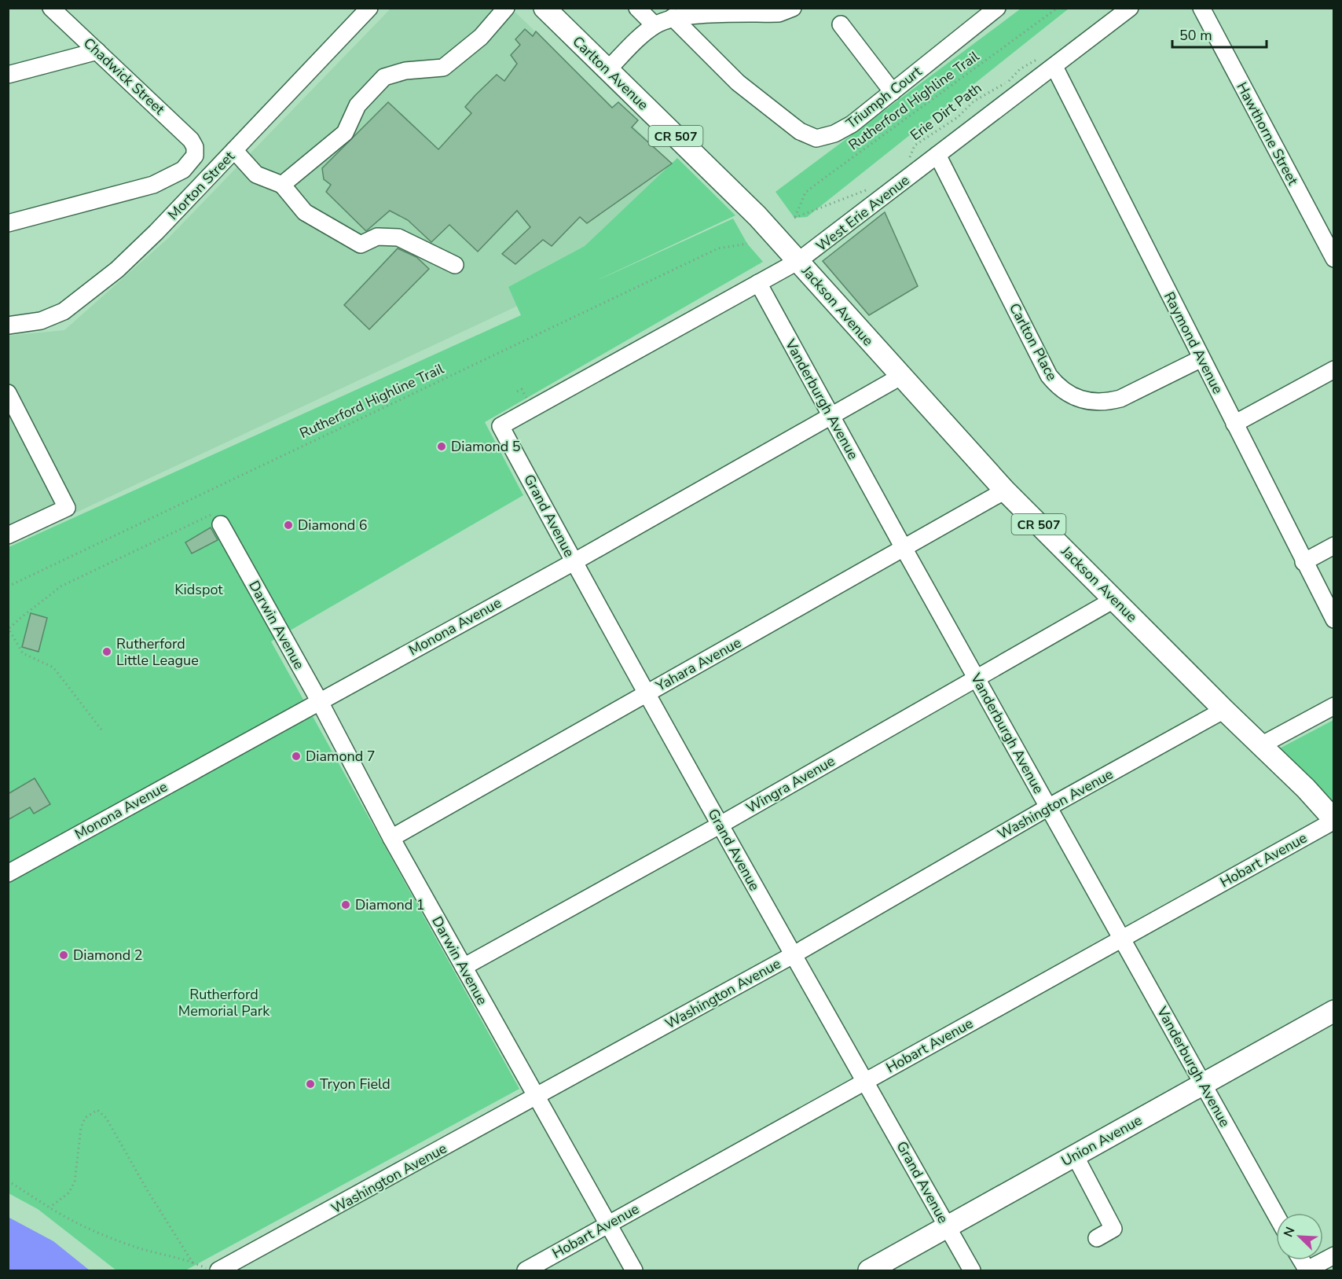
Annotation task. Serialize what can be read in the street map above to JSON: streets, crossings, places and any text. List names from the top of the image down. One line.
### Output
{"streets":{"main road":["Carlton Avenue","CR 507","Jackson Avenue","Union Avenue"],"street":["Chadwick Street","Triumph Court","Hawthorne Street","Morton Street","West Erie Avenue","Carlton Place","Raymond Avenue","Vanderburgh Avenue","Grand Avenue","Darwin Avenue","Monona Avenue","Yahara Avenue","Wingra Avenue","Washington Avenue","Hobart Avenue"],"path":["Rutherford Highline Trail","Erie Dirt Path"]},"crossings":[["Carlton Avenue","Jackson Avenue"],["Chadwick Street","Morton Street"],["Erie Dirt Path","West Erie Avenue"],["Erie Dirt Path","Raymond Avenue"],["West Erie Avenue","Jackson Avenue"],["West Erie Avenue","Carlton Place"],["West Erie Avenue","Raymond Avenue"],["West Erie Avenue","Vanderburgh Avenue"],["West Erie Avenue","Grand Avenue"],["Jackson Avenue","Monona Avenue"],["Jackson Avenue","Yahara Avenue"],["Jackson Avenue","Wingra Avenue"],["Jackson Avenue","Washington Avenue"],["Jackson Avenue","Hobart Avenue"],["Carlton Place","Raymond Avenue"],["Vanderburgh Avenue","Monona Avenue"],["Vanderburgh Avenue","Yahara Avenue"],["Vanderburgh Avenue","Wingra Avenue"],["Vanderburgh Avenue","Washington Avenue"],["Vanderburgh Avenue","Hobart Avenue"],["Vanderburgh Avenue","Union Avenue"],["Grand Avenue","Monona Avenue"],["Grand Avenue","Yahara Avenue"],["Grand Avenue","Wingra Avenue"],["Grand Avenue","Washington Avenue"],["Grand Avenue","Hobart Avenue"],["Grand Avenue","Union Avenue"],["Darwin Avenue","Monona Avenue"],["Darwin Avenue","Yahara Avenue"],["Darwin Avenue","Wingra Avenue"],["Darwin Avenue","Washington Avenue"],["Darwin Avenue","Hobart Avenue"]],"parks":["Kidspot","Rutherford Memorial Park"],"places":["Diamond 5","Diamond 6","Rutherford Little League","Diamond 7","Diamond 1","Diamond 2","Tryon Field"],"scale_bar":"50 m","north":"top left"}
